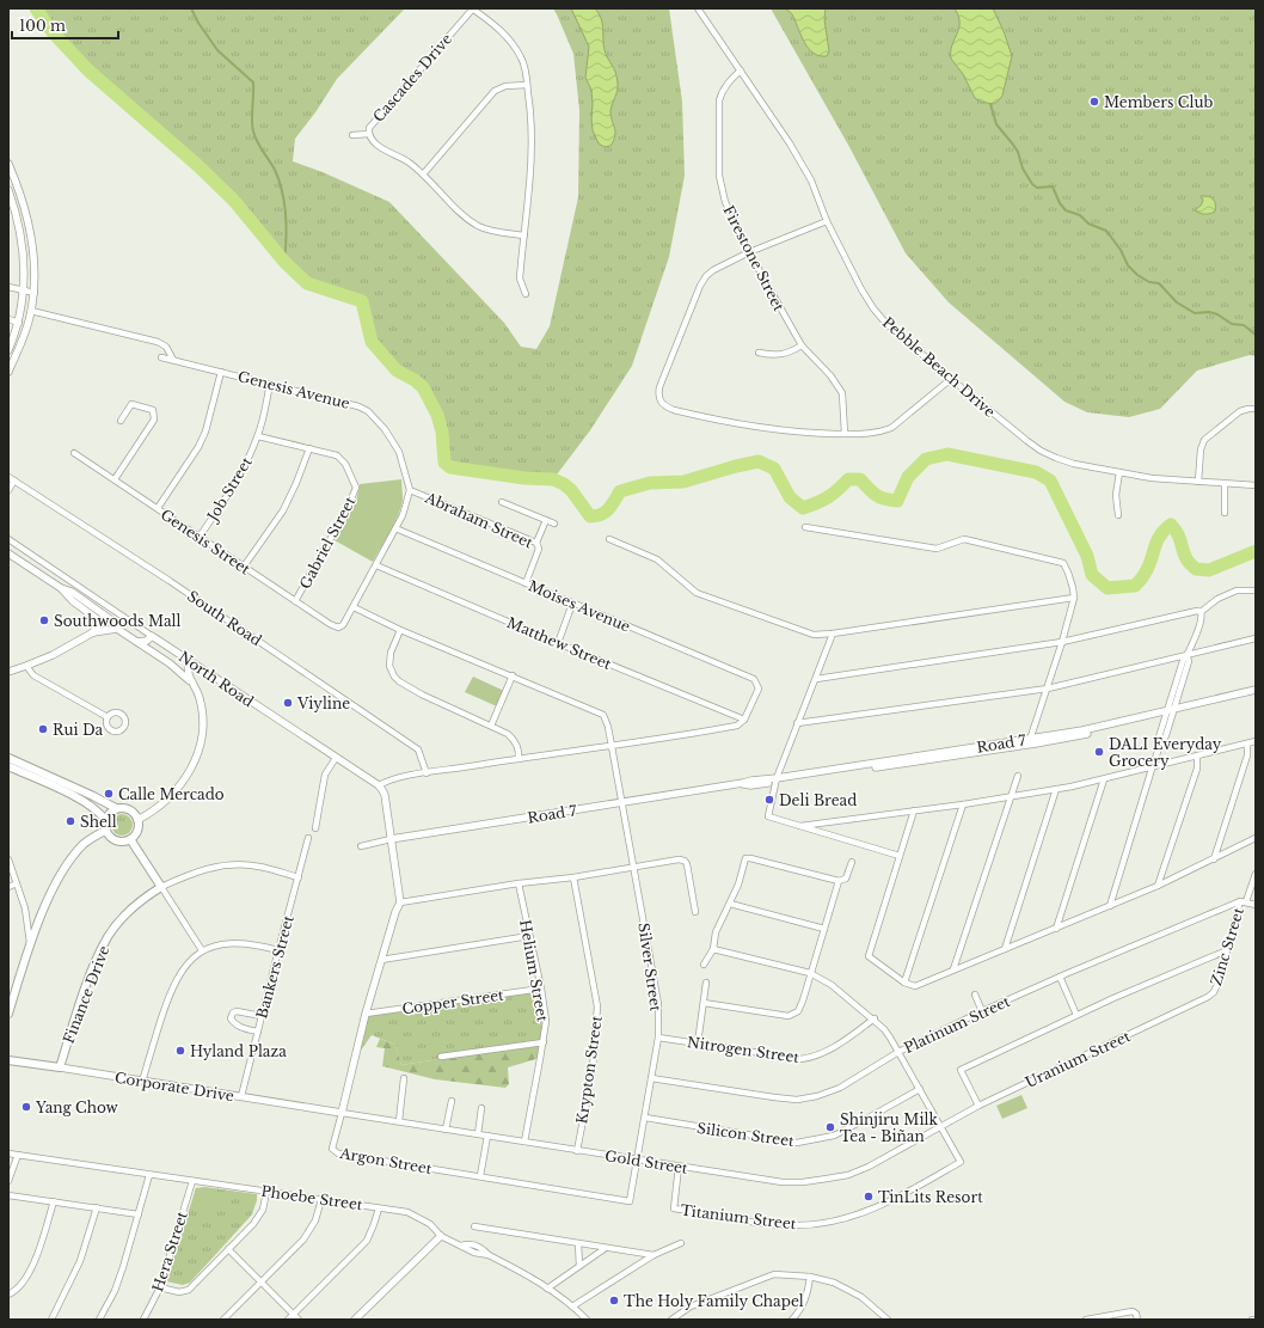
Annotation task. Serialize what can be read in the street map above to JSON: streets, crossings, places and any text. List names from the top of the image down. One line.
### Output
{"streets":{"main road":["Finance Drive","Corporate Drive"],"street":["Cascades Drive","Firestone Street","Pebble Beach Drive","Genesis Avenue","Job Street","Abraham Street","Genesis Street","Gabriel Street","Moises Avenue","South Road","Matthew Street","North Road","Road 7","Zinc Street","Bankers Street","Silver Street","Helium Street","Copper Street","Platinum Street","Nitrogen Street","Uranium Street","Krypton Street","Silicon Street","Argon Street","Gold Street","Phoebe Street","Titanium Street","Hera Street"]},"crossings":[["Firestone Street","Pebble Beach Drive"],["Genesis Avenue","Job Street"],["Genesis Avenue","Abraham Street"],["Job Street","Genesis Street"],["Job Street","Gabriel Street"],["Abraham Street","Moises Avenue"],["Genesis Street","Gabriel Street"],["Moises Avenue","Matthew Street"],["Road 7","Silver Street"],["Road 7","Argon Street"],["Zinc Street","Platinum Street"],["Zinc Street","Uranium Street"],["Bankers Street","Finance Drive"],["Bankers Street","Corporate Drive"],["Silver Street","Platinum Street"],["Silver Street","Nitrogen Street"],["Silver Street","Silicon Street"],["Silver Street","Argon Street"],["Silver Street","Gold Street"],["Helium Street","Copper Street"],["Helium Street","Gold Street"],["Finance Drive","Corporate Drive"],["Copper Street","Argon Street"],["Uranium Street","Gold Street"],["Uranium Street","Titanium Street"],["Krypton Street","Gold Street"],["Corporate Drive","Argon Street"],["Corporate Drive","Gold Street"],["Argon Street","Gold Street"],["Gold Street","Titanium Street"],["Phoebe Street","Hera Street"]],"places":["Members Club","Southwoods Mall","Viyline","Rui Da","DALI Everyday Grocery","Calle Mercado","Deli Bread","Shell","Hyland Plaza","Yang Chow","Shinjiru Milk Tea - Biñan","TinLits Resort","The Holy Family Chapel"],"scale_bar":"100 m"}
